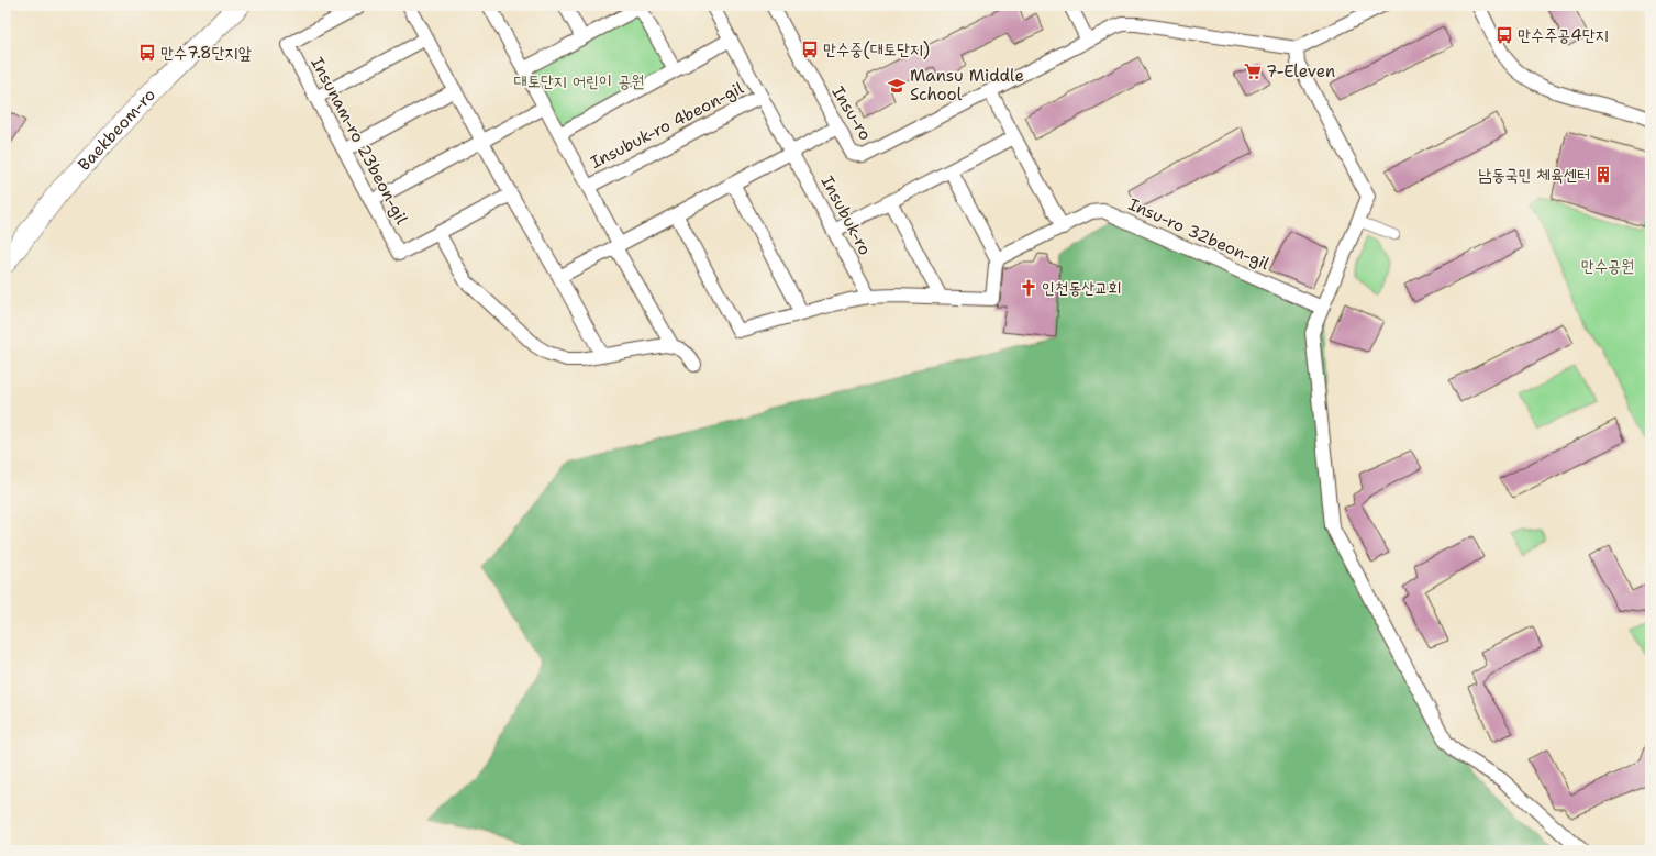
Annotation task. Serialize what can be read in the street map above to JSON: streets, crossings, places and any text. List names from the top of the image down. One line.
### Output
{"streets":{"main road":["Baekbeom-ro"],"street":["Insu-ro","Insubuk-ro 4beon-gil","Insunam-ro 23beon-gil","Insubuk-ro","Insu-ro 32beon-gil"]},"crossings":[["Insubuk-ro 4beon-gil","Insubuk-ro"]],"parks":["대토단지 어린이 공원","만수공원"],"places":{"bus stop":["만수주공4단지","만수중(대토단지)","만수7.8단지앞"],"supermarket":["7-Eleven"],"school or university":["Mansu Middle School"],"building":["남동국민 체육센터"],"church":["인천동산교회"]}}
